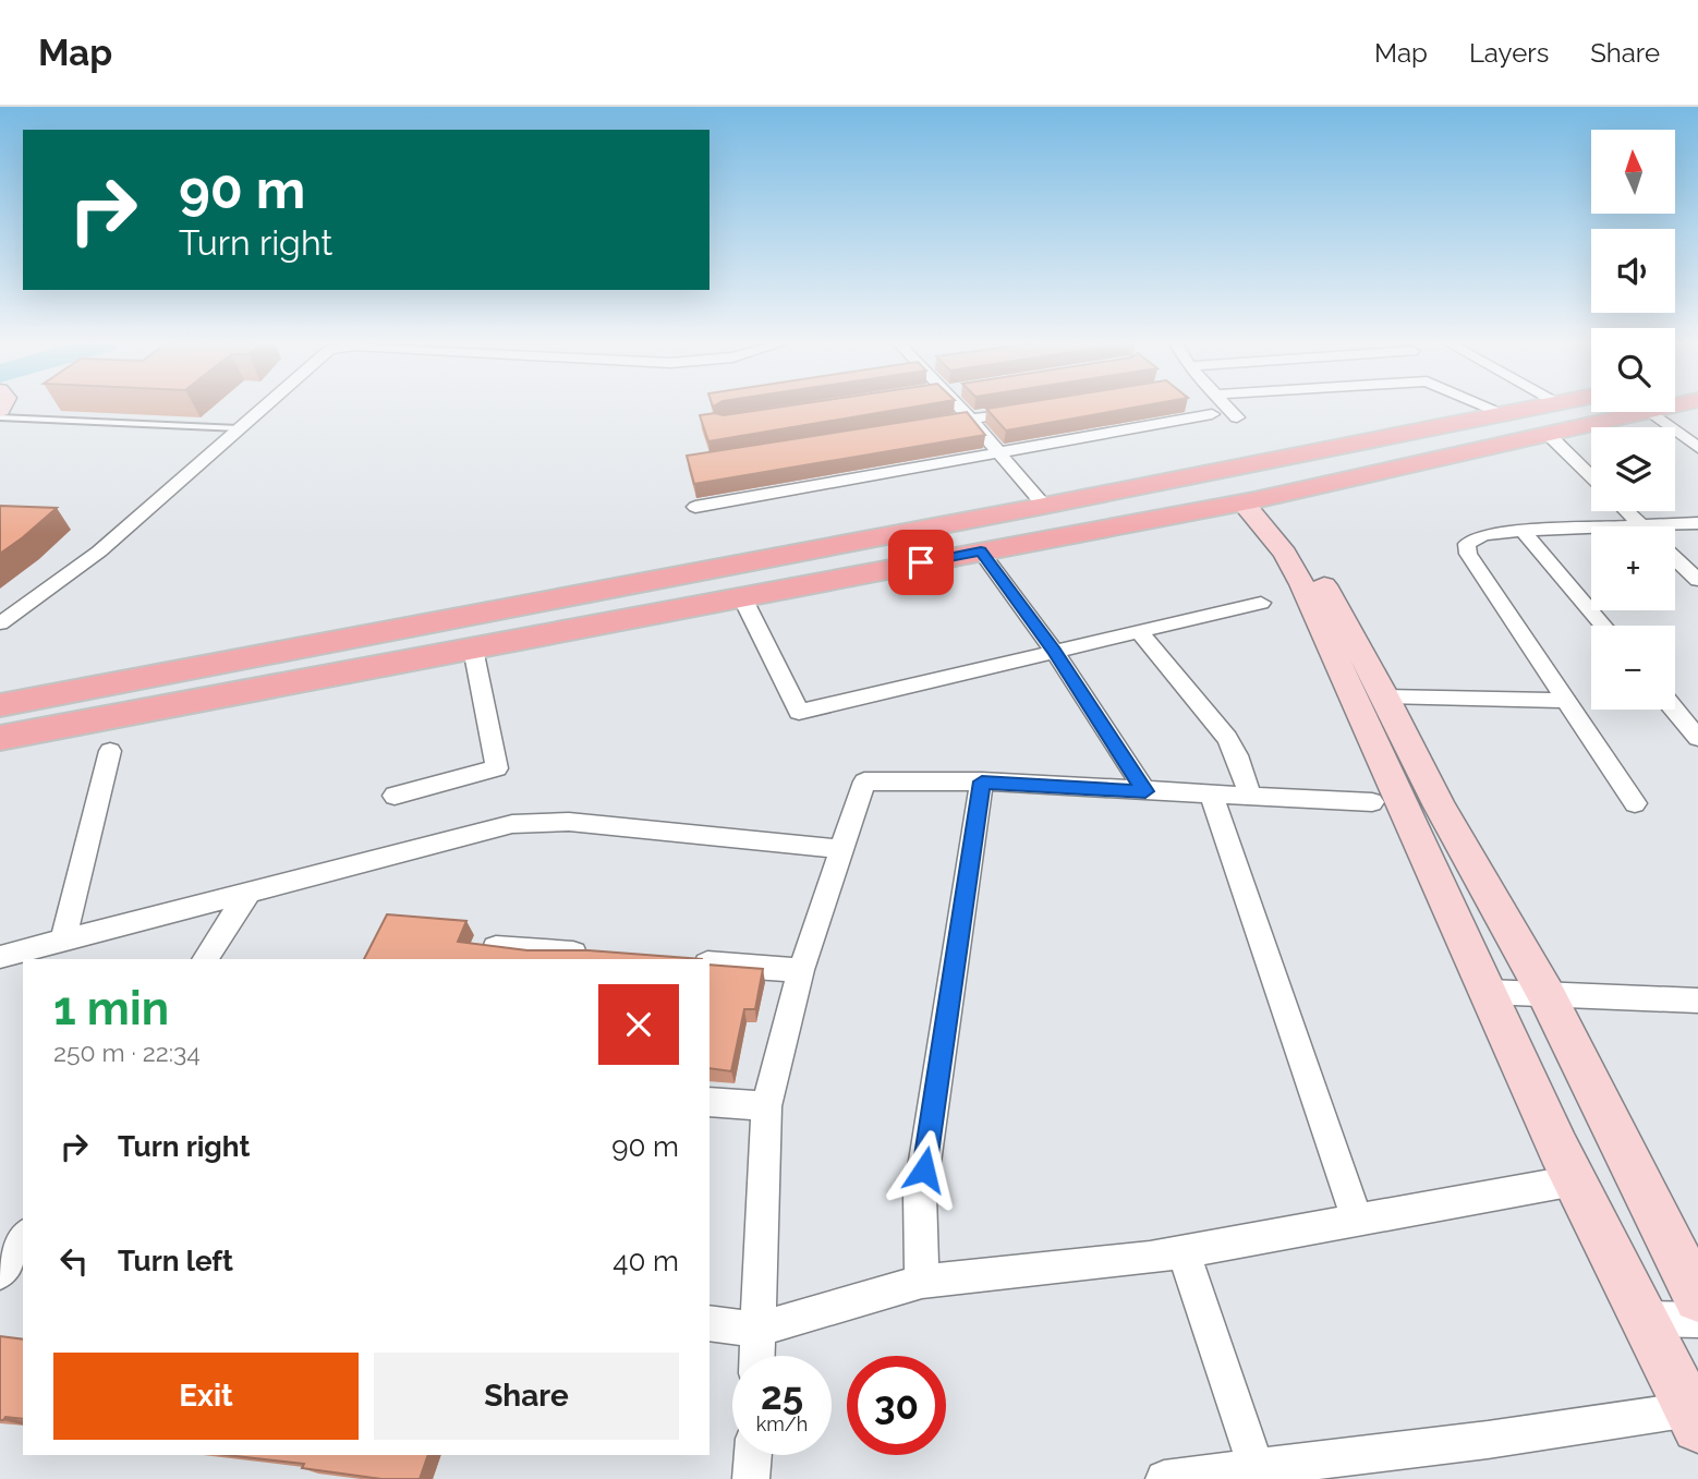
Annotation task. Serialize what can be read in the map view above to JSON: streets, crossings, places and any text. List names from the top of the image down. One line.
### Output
{"north":"top","page":{"header":"Map","nav":["Map","Layers","Share"],"map_buttons":["+","−"],"turn":["90 m","Turn right"],"heading":["1 min","250 m · 22:34"],"list":[{"name":"Turn right","value":"90 m"},{"name":"Turn left","value":"40 m"}],"buttons":["Exit","Share"],"speed":"25 km/h","limit":"30"}}
